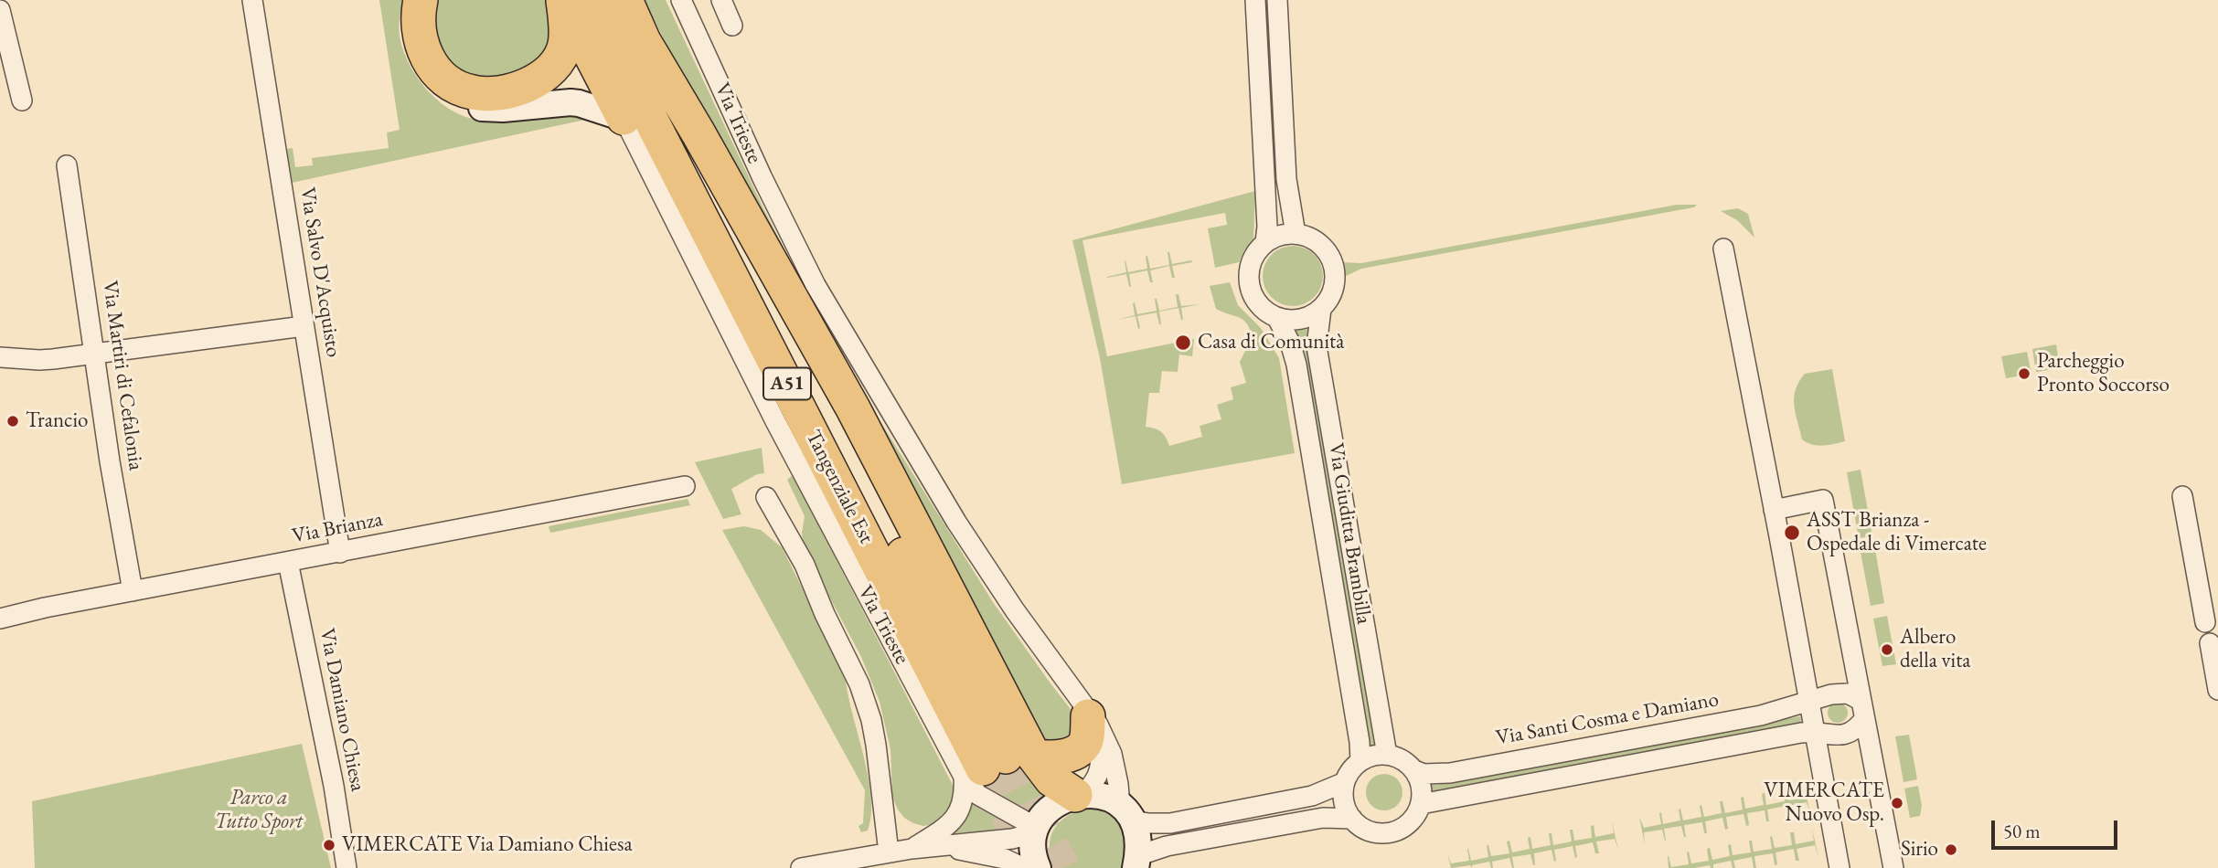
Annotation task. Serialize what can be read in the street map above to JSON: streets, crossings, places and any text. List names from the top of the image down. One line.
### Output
{"streets":{"highway":["A51","Tangenziale Est"],"main road":["Via Trieste"],"street":["Via Salvo D'Acquisto","Via Martiri di Cefalonia","Via Brianza","Via Giuditta Brambilla","Via Damiano Chiesa","Via Santi Cosma e Damiano"]},"crossings":[["Via Trieste","Tangenziale Est"],["Via Salvo D'Acquisto","Via Brianza"],["Via Martiri di Cefalonia","Via Brianza"],["Via Brianza","Via Damiano Chiesa"],["Via Giuditta Brambilla","Via Santi Cosma e Damiano"]],"parks":["Parco a Tutto Sport"],"places":["Casa di Comunità","Parcheggio Pronto Soccorso","Trancio","ASST Brianza - Ospedale di Vimercate","Albero della vita","VIMERCATE Nuovo Osp.","VIMERCATE Via Damiano Chiesa","Sirio"],"scale_bar":"50 m"}
